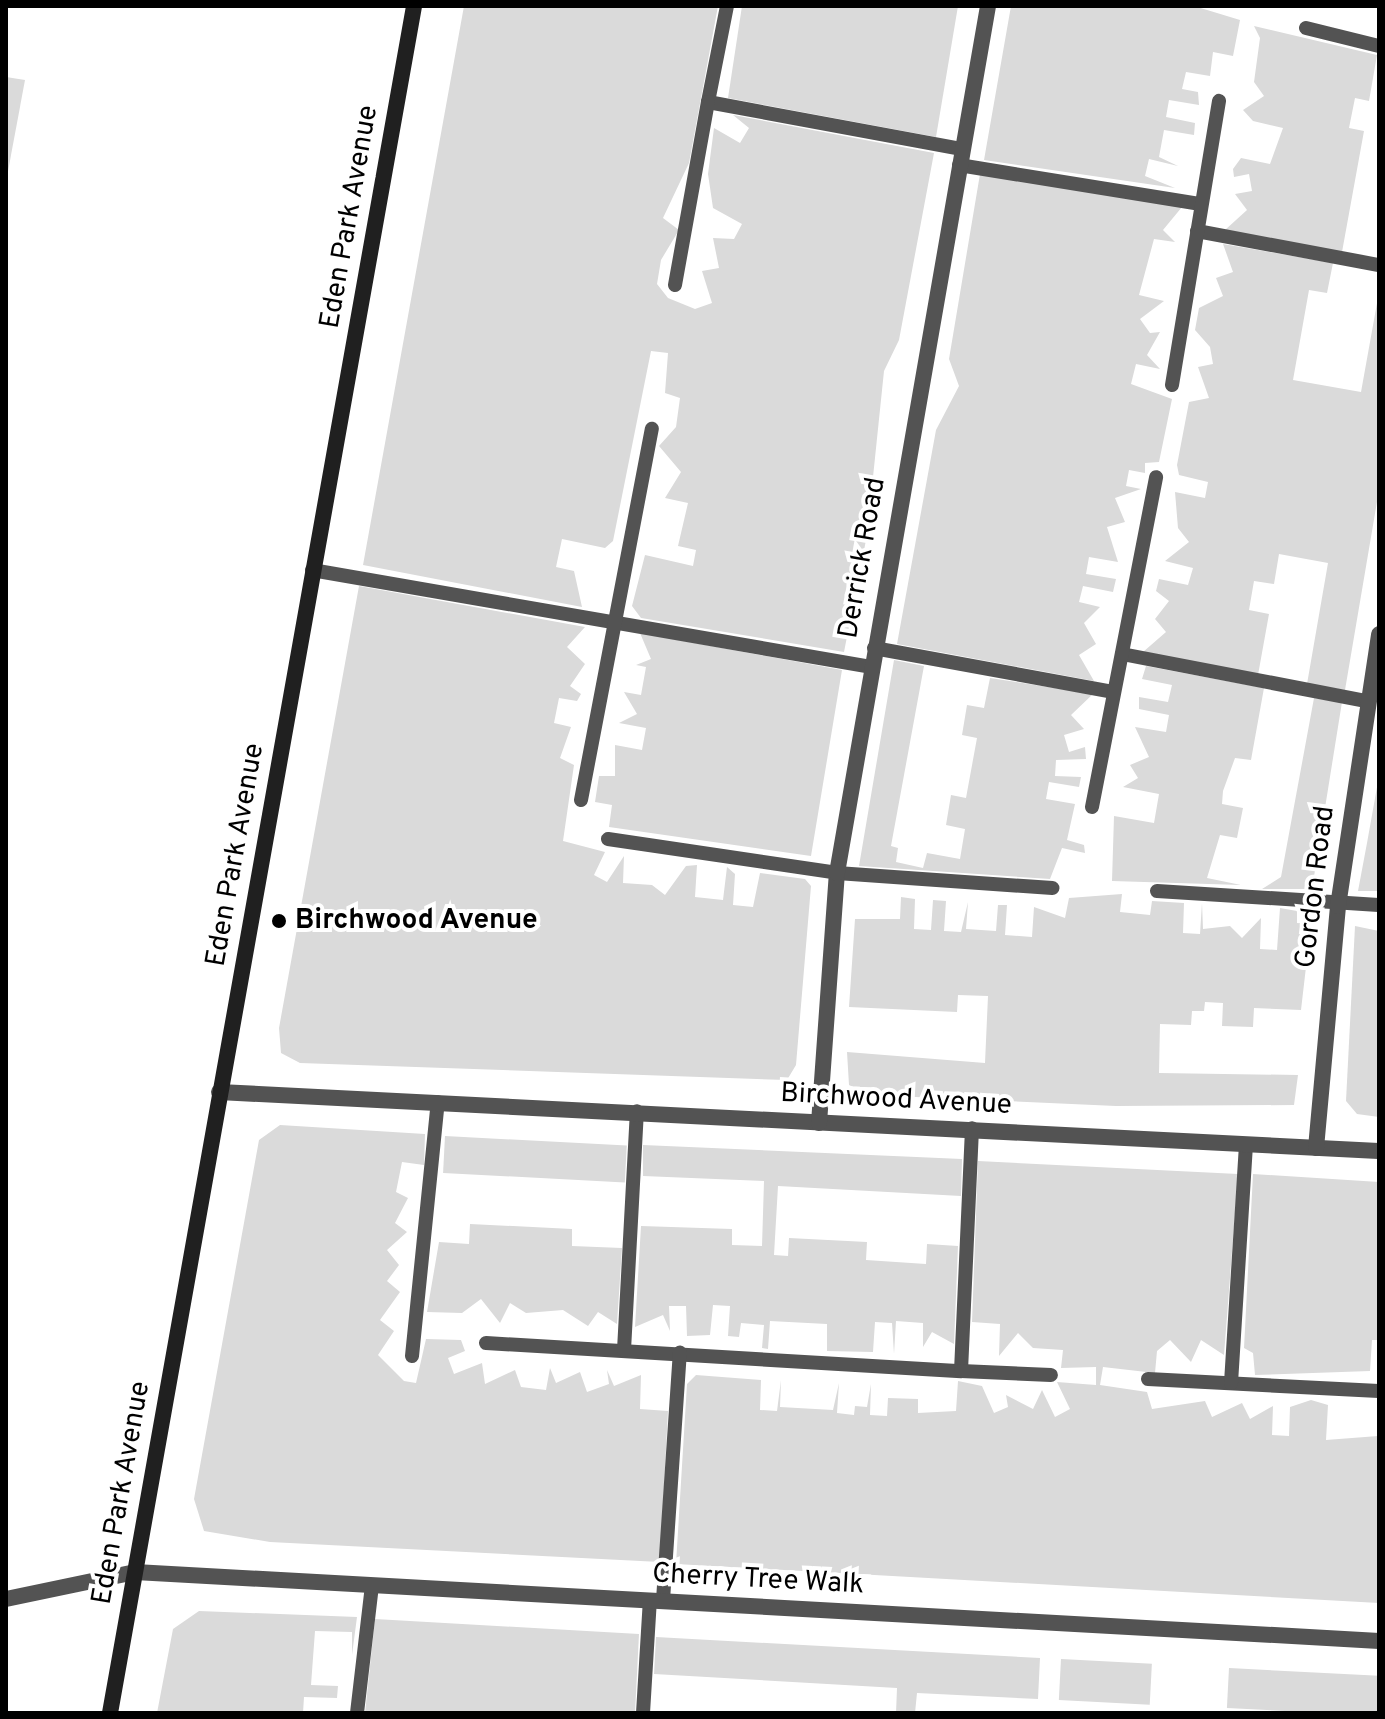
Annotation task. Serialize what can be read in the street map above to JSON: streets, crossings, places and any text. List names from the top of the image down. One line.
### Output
{"streets":{"street":["Eden Park Avenue","Derrick Road","Gordon Road","Birchwood Avenue","Cherry Tree Walk"]},"crossings":[["Eden Park Avenue","Birchwood Avenue"],["Eden Park Avenue","Cherry Tree Walk"],["Derrick Road","Birchwood Avenue"],["Gordon Road","Birchwood Avenue"]],"places":["Birchwood Avenue"]}
